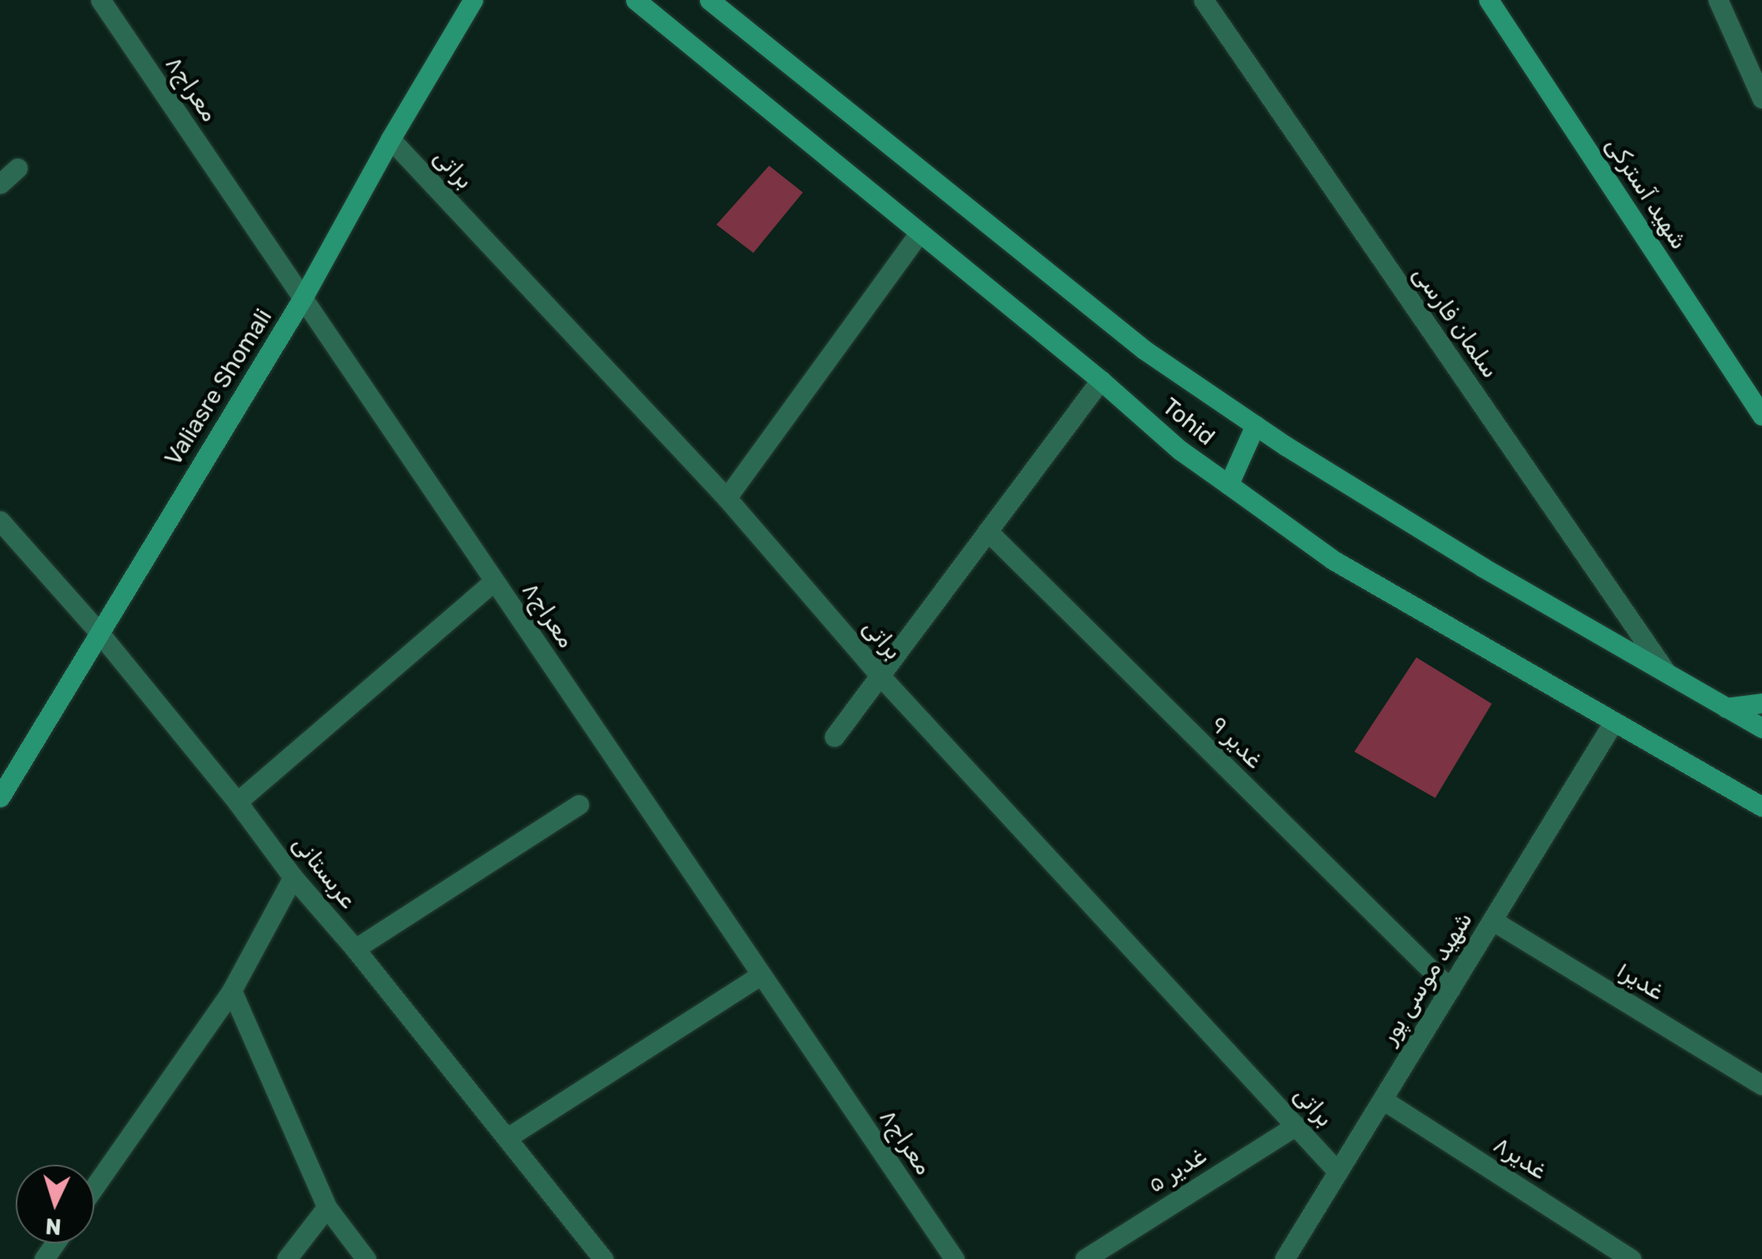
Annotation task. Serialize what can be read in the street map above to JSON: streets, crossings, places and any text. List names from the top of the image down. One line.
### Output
{"streets":{"main road":["شهید آسترکی","Valiasre Shomali","Tohid"],"street":["معراج۸","براتی","سلمان فارسی","غدیر ۹","عربستانی","شهید موسی پور","غدیر۱","غدیر۸","غدیر ۵"]},"crossings":[["معراج۸","Valiasre Shomali"],["براتی","Valiasre Shomali"],["براتی","شهید موسی پور"],["براتی","غدیر ۵"],["سلمان فارسی","Tohid"],["Valiasre Shomali","عربستانی"],["Tohid","شهید موسی پور"],["غدیر ۹","شهید موسی پور"],["شهید موسی پور","غدیر۱"],["شهید موسی پور","غدیر۸"]],"north":"bottom"}
